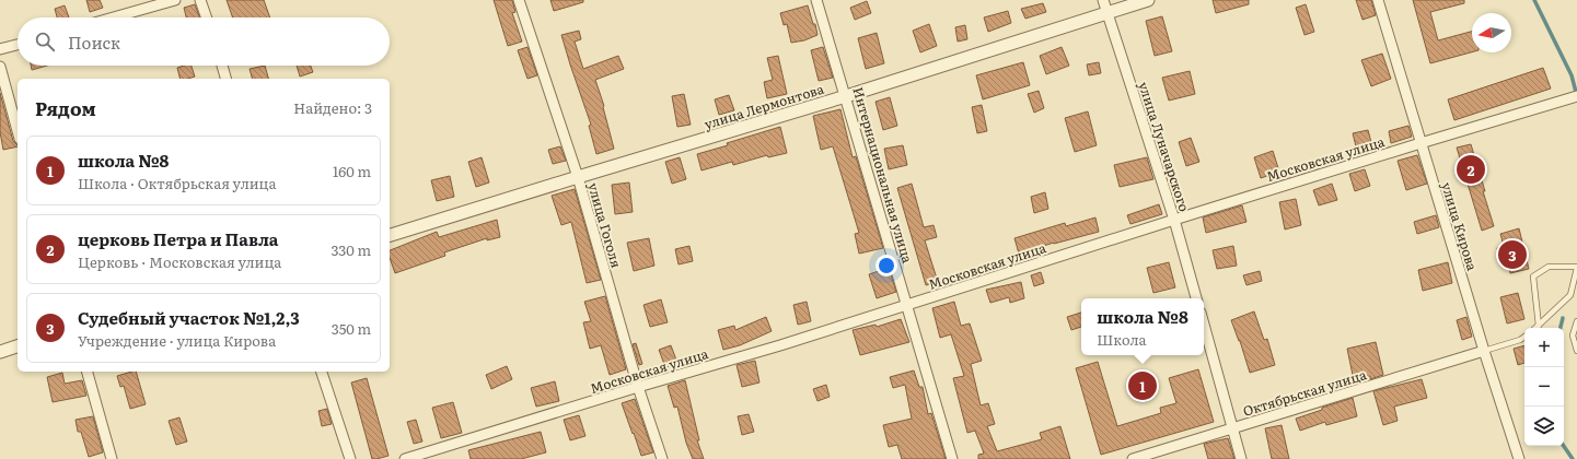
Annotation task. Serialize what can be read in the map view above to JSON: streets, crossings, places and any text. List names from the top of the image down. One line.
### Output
{"streets":{"street":["улица Лермонтова","улица Луначарского","Московская улица","Интернациональная улица","улица Гоголя","улица Кирова","Октябрьская улица"]},"crossings":[["улица Лермонтова","улица Луначарского"],["улица Лермонтова","Интернациональная улица"],["улица Лермонтова","улица Гоголя"],["улица Луначарского","Московская улица"],["Московская улица","Интернациональная улица"],["Московская улица","улица Гоголя"],["Московская улица","улица Кирова"],["улица Кирова","Октябрьская улица"]],"north":"left","page":{"search":"Поиск","heading":["Рядом","Найдено: 3"],"list":[{"mark":"1","name":"школа №8","note":"Школа · Октябрьская улица","value":"160 m"},{"mark":"2","name":"церковь Петра и Павла","note":"Церковь · Московская улица","value":"330 m"},{"mark":"3","name":"Судебный участок №1,2,3","note":"Учреждение · улица Кирова","value":"350 m"}],"pins":["2","3","1"],"popup":["школа №8","Школа"],"map_buttons":["+","−"]}}
